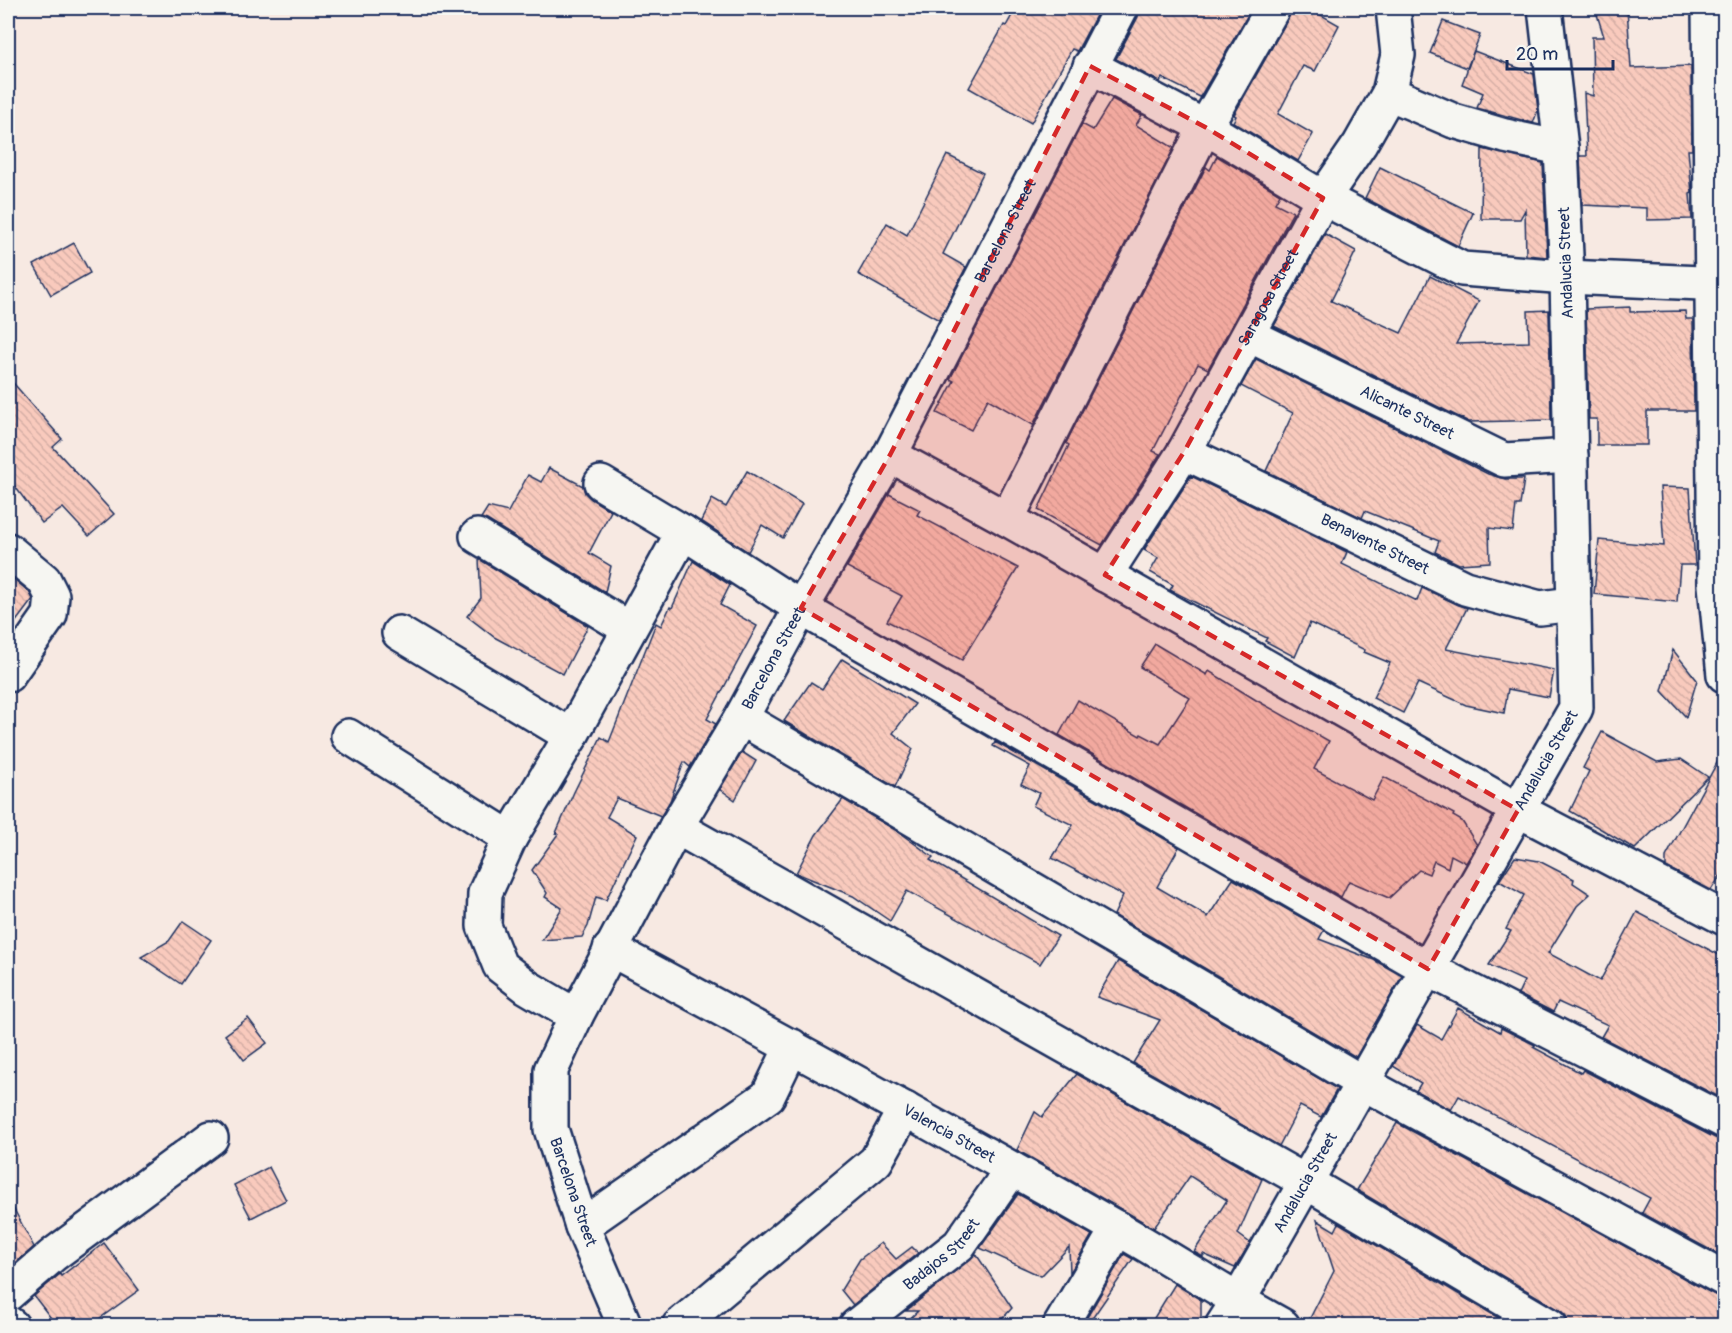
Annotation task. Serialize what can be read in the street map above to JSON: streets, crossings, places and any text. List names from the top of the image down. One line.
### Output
{"streets":{"street":["Barcelona Street","Andalucia Street","Saragosa Street","Alicante Street","Benavente Street","Valencia Street","Badajos Street"]},"crossings":[["Barcelona Street","Valencia Street"],["Andalucia Street","Alicante Street"],["Andalucia Street","Benavente Street"],["Andalucia Street","Valencia Street"],["Saragosa Street","Alicante Street"],["Saragosa Street","Benavente Street"],["Valencia Street","Badajos Street"]],"scale_bar":"20 m"}
